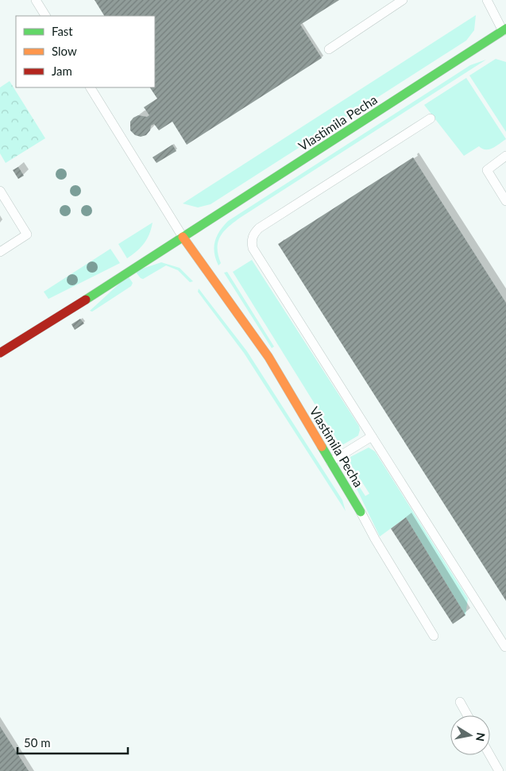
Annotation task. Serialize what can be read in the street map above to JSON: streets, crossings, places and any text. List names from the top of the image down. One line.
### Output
{"streets":{"street":["Vlastimila Pecha"]},"legend":["Fast","Slow","Jam"],"scale_bar":"50 m","north":"right"}
